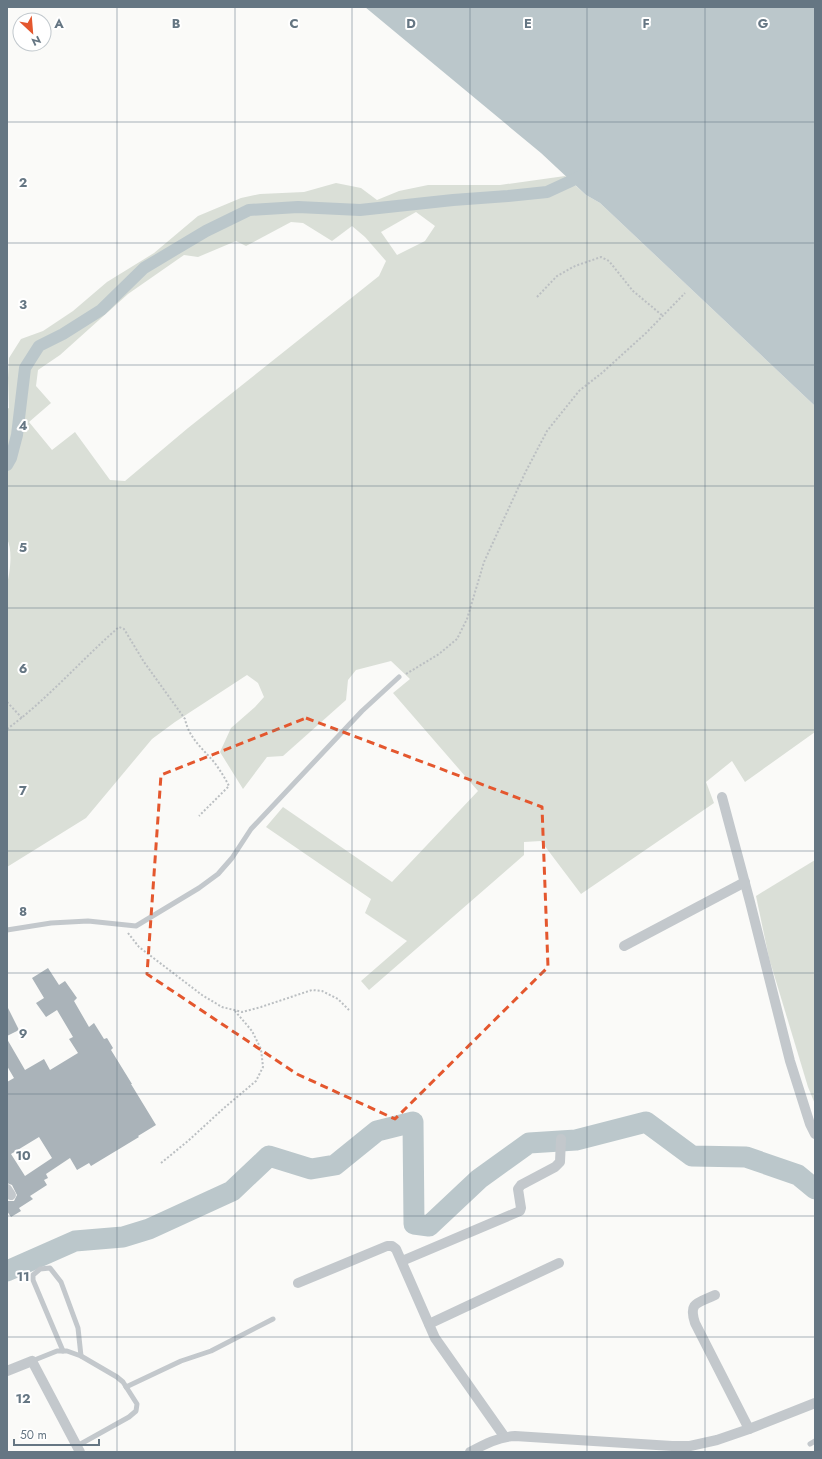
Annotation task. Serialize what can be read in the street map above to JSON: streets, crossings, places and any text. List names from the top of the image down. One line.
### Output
{"scale_bar":"50 m","north":"bottom right","grid":{"columns":["A","B","C","D","E","F","G"],"rows":["2","3","4","5","6","7","8","9","10","11","12"]}}
